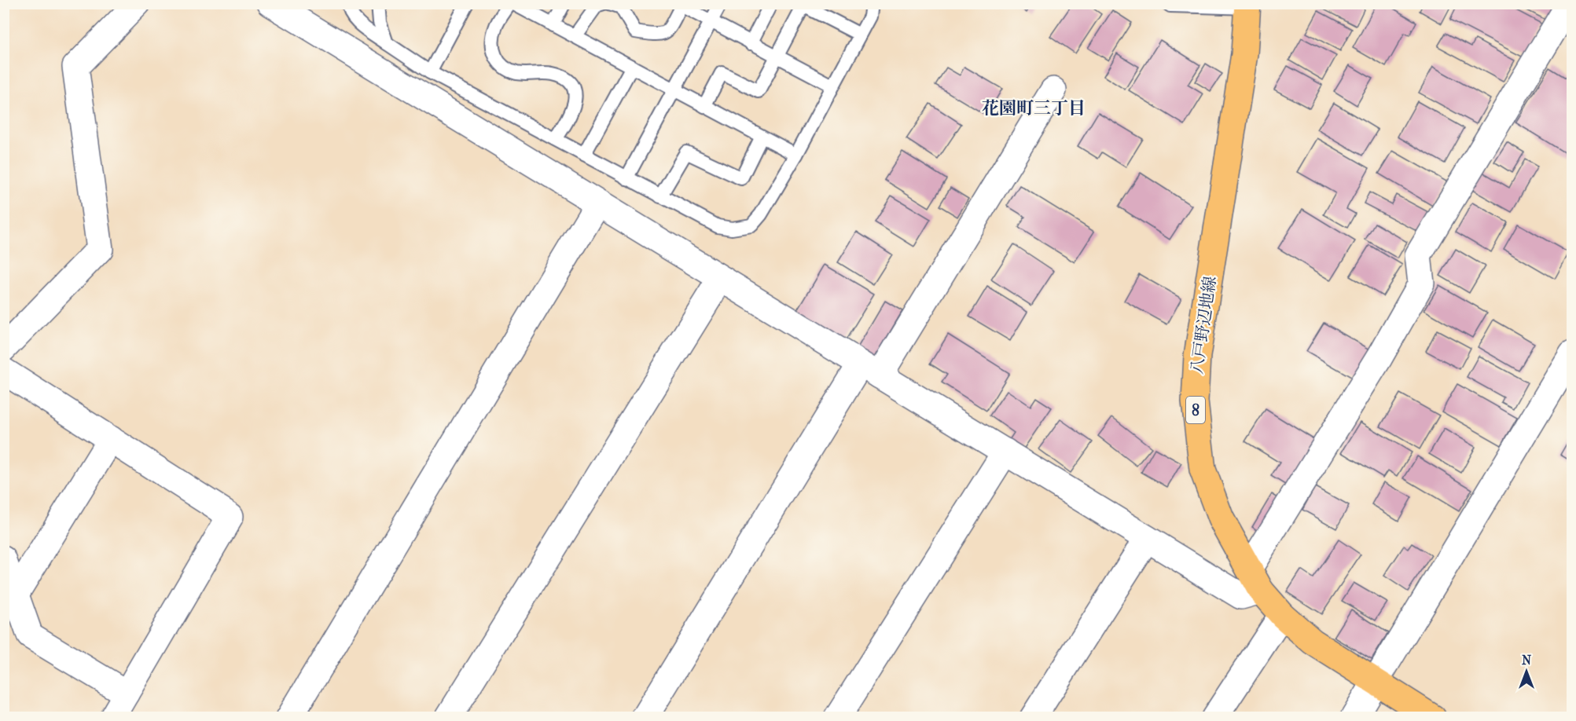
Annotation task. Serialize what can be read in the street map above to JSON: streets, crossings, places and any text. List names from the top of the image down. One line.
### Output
{"streets":{"main road":["八戸野辺地線","8"]},"districts":["花園町三丁目"],"north":"top"}
